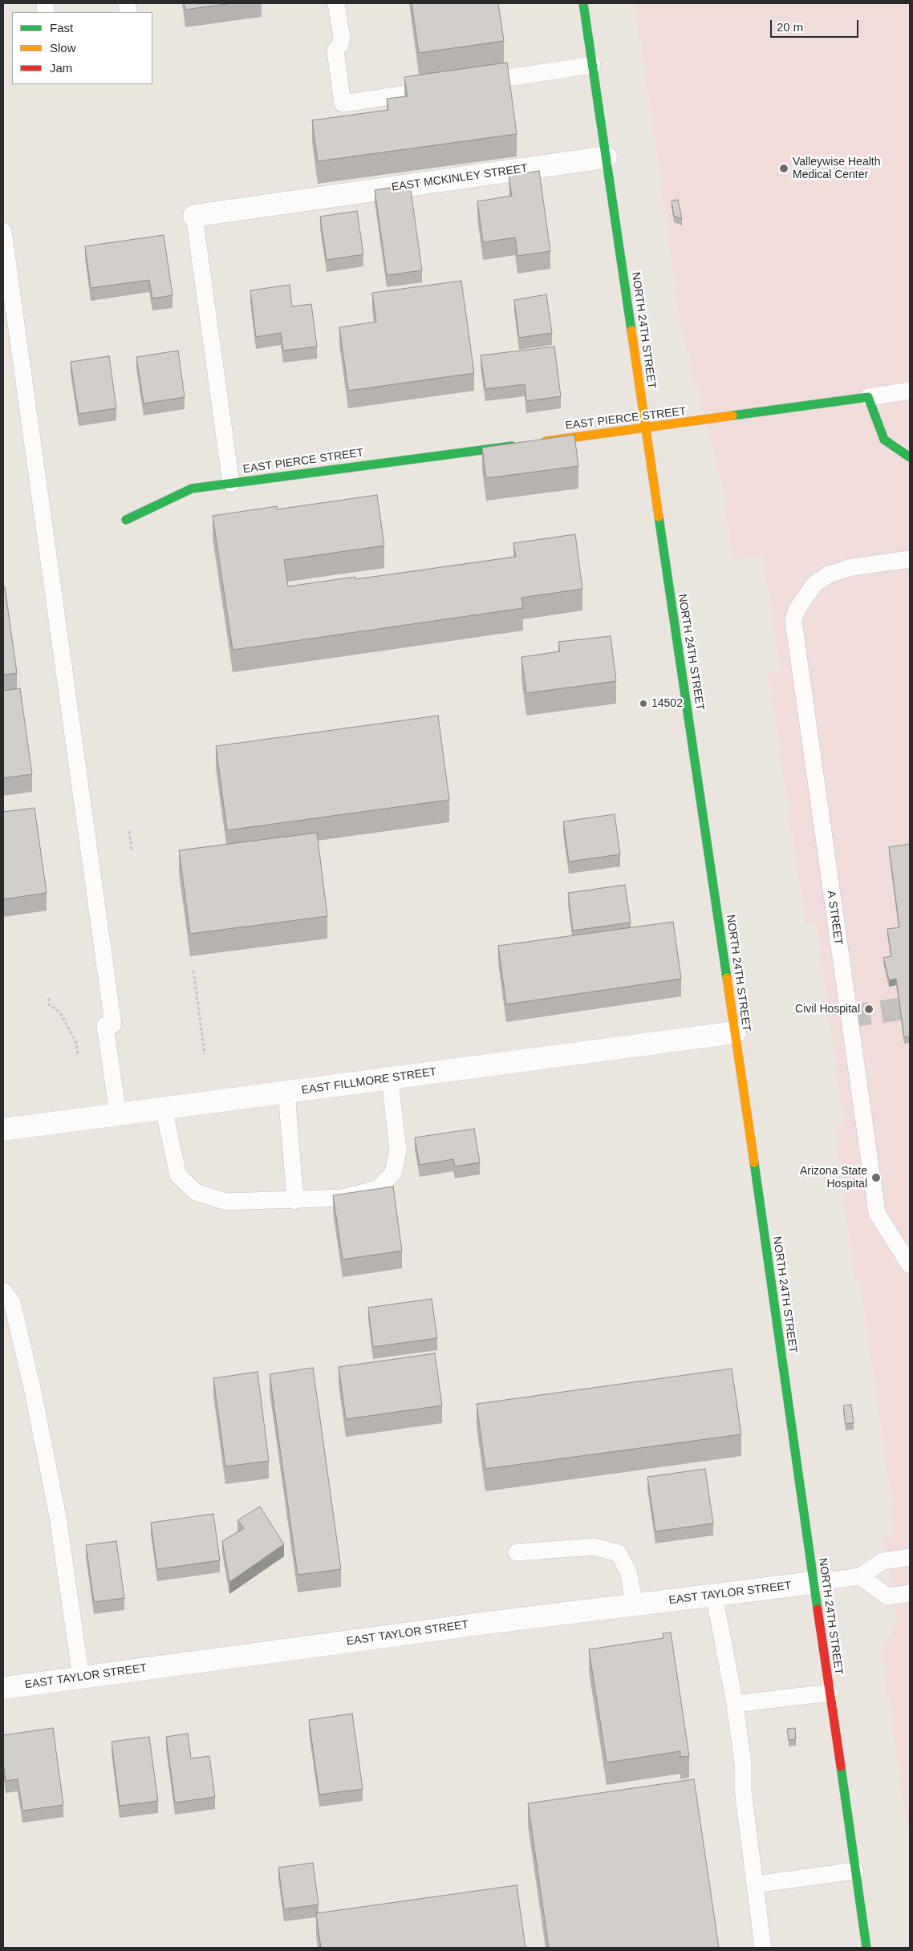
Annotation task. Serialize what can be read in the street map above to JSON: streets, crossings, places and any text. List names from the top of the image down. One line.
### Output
{"streets":{"main road":["NORTH 24TH STREET","EAST PIERCE STREET"],"street":["EAST MCKINLEY STREET","EAST FILLMORE STREET","EAST TAYLOR STREET"],"lane":["A STREET"]},"crossings":[["EAST MCKINLEY STREET","NORTH 24TH STREET"],["NORTH 24TH STREET","EAST PIERCE STREET"],["NORTH 24TH STREET","EAST FILLMORE STREET"],["NORTH 24TH STREET","EAST TAYLOR STREET"]],"places":["Valleywise Health Medical Center","14502","Civil Hospital","Arizona State Hospital"],"legend":["Fast","Slow","Jam"],"scale_bar":"20 m"}
